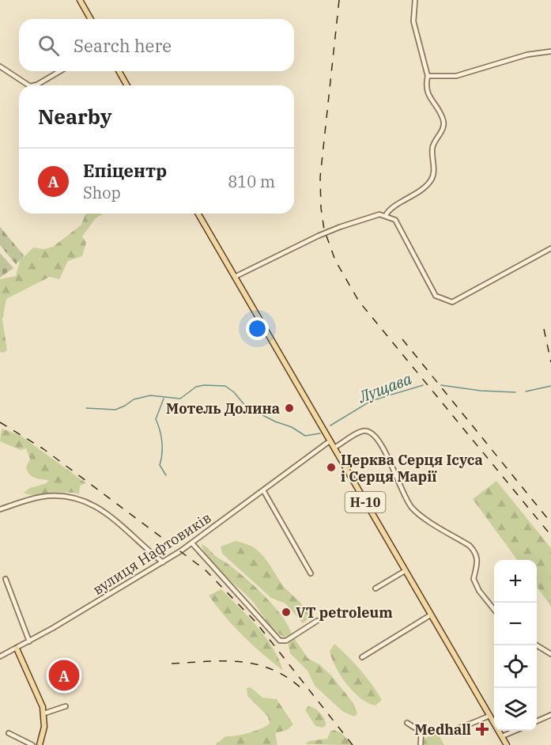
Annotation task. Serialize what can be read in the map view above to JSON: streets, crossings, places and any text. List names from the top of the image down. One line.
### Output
{"streets":{"main road":["Н-10"],"street":["вулиця Нафтовиків"]},"crossings":[["Н-10","вулиця Нафтовиків"]],"water":["Лущава"],"places":{"other":["Мотель Долина","Церква Серця Ісуса і Серця Марії","VT petroleum"],"health":["Medhall"]},"page":{"search":"Search here","heading":"Nearby","list":[{"mark":"A","name":"Епіцентр","note":"Shop","value":"810 m"}],"map_buttons":["+","−"],"pins":"A"}}
